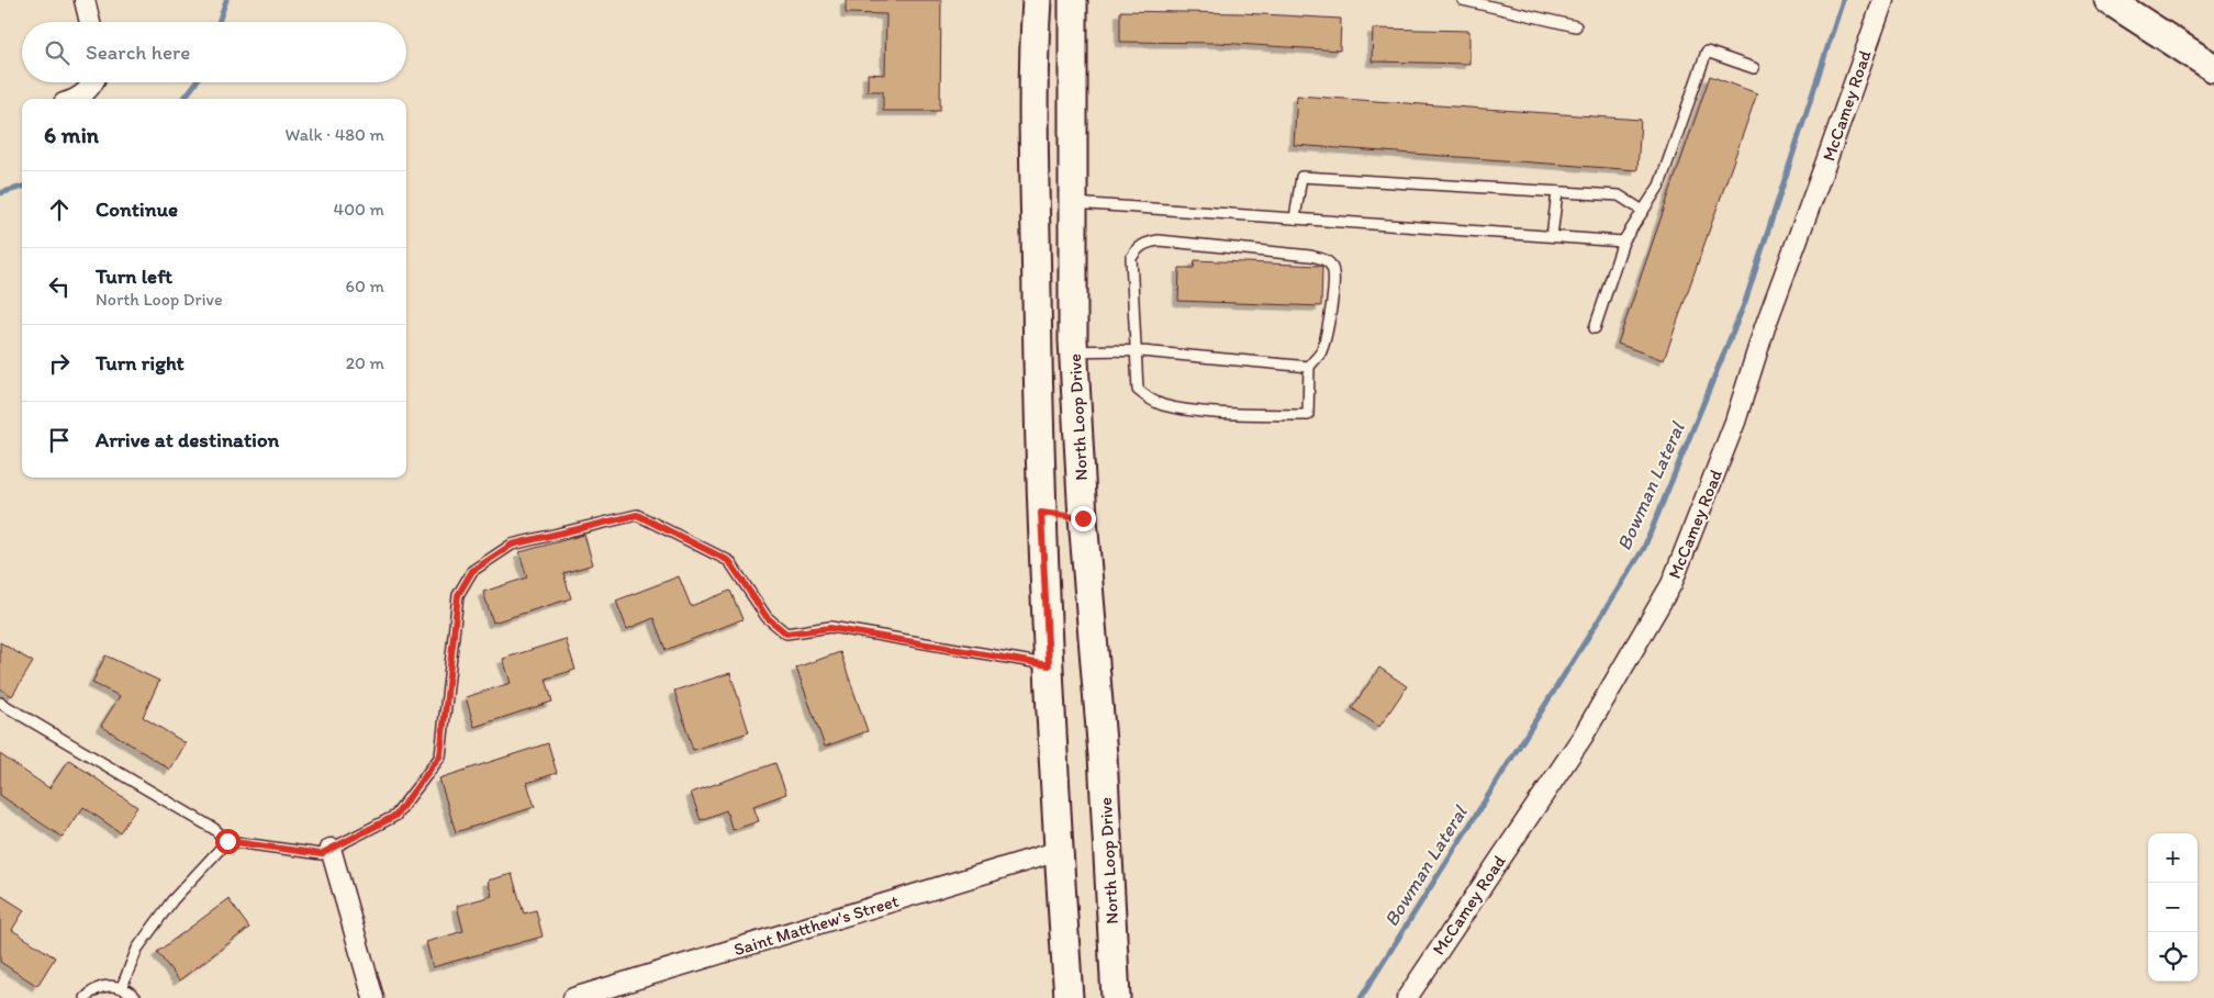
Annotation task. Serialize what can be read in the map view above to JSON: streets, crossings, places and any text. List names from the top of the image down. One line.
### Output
{"streets":{"main road":["North Loop Drive"],"street":["McCamey Road","Saint Matthew's Street"]},"crossings":[["North Loop Drive","Saint Matthew's Street"]],"water":["Bowman Lateral"],"page":{"search":"Search here","heading":["6 min","Walk · 480 m"],"list":[["Continue","400 m"],["Turn left","North Loop Drive","60 m"],["Turn right","20 m"],"Arrive at destination"],"map_buttons":["+","−"]}}
